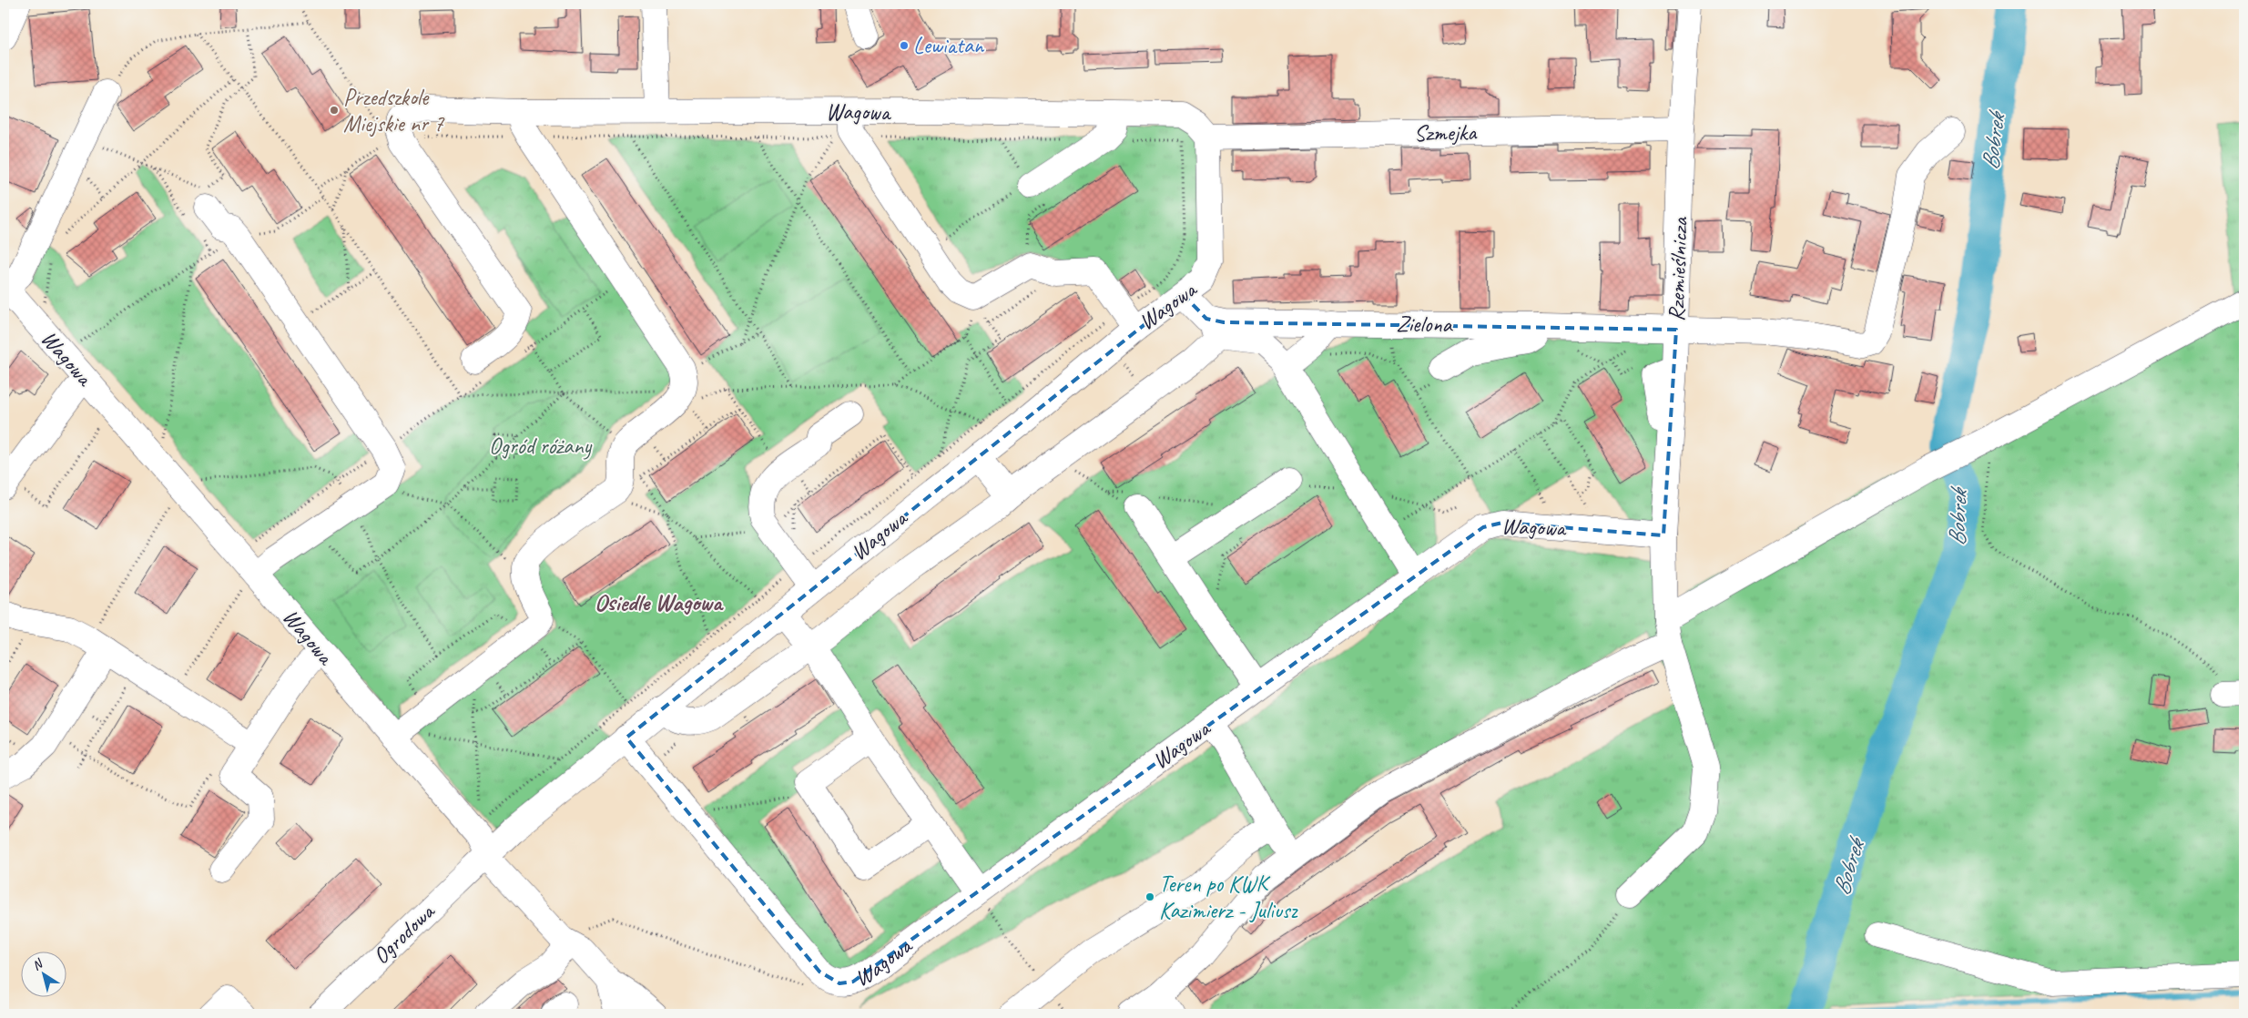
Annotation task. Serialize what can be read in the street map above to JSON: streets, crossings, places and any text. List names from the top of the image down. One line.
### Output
{"streets":{"street":["Wagowa","Szmejka","Rzemieślnicza","Zielona","Ogrodowa"]},"crossings":[["Wagowa","Szmejka"],["Wagowa","Rzemieślnicza"],["Wagowa","Ogrodowa"],["Szmejka","Rzemieślnicza"],["Rzemieślnicza","Zielona"]],"districts":["Osiedle Wagowa"],"water":["Bobrek"],"parks":["Ogród różany"],"places":["Lewiatan","Przedszkole Miejskie nr 7","Teren po KWK Kazimierz - Juliusz"],"north":"top left"}
